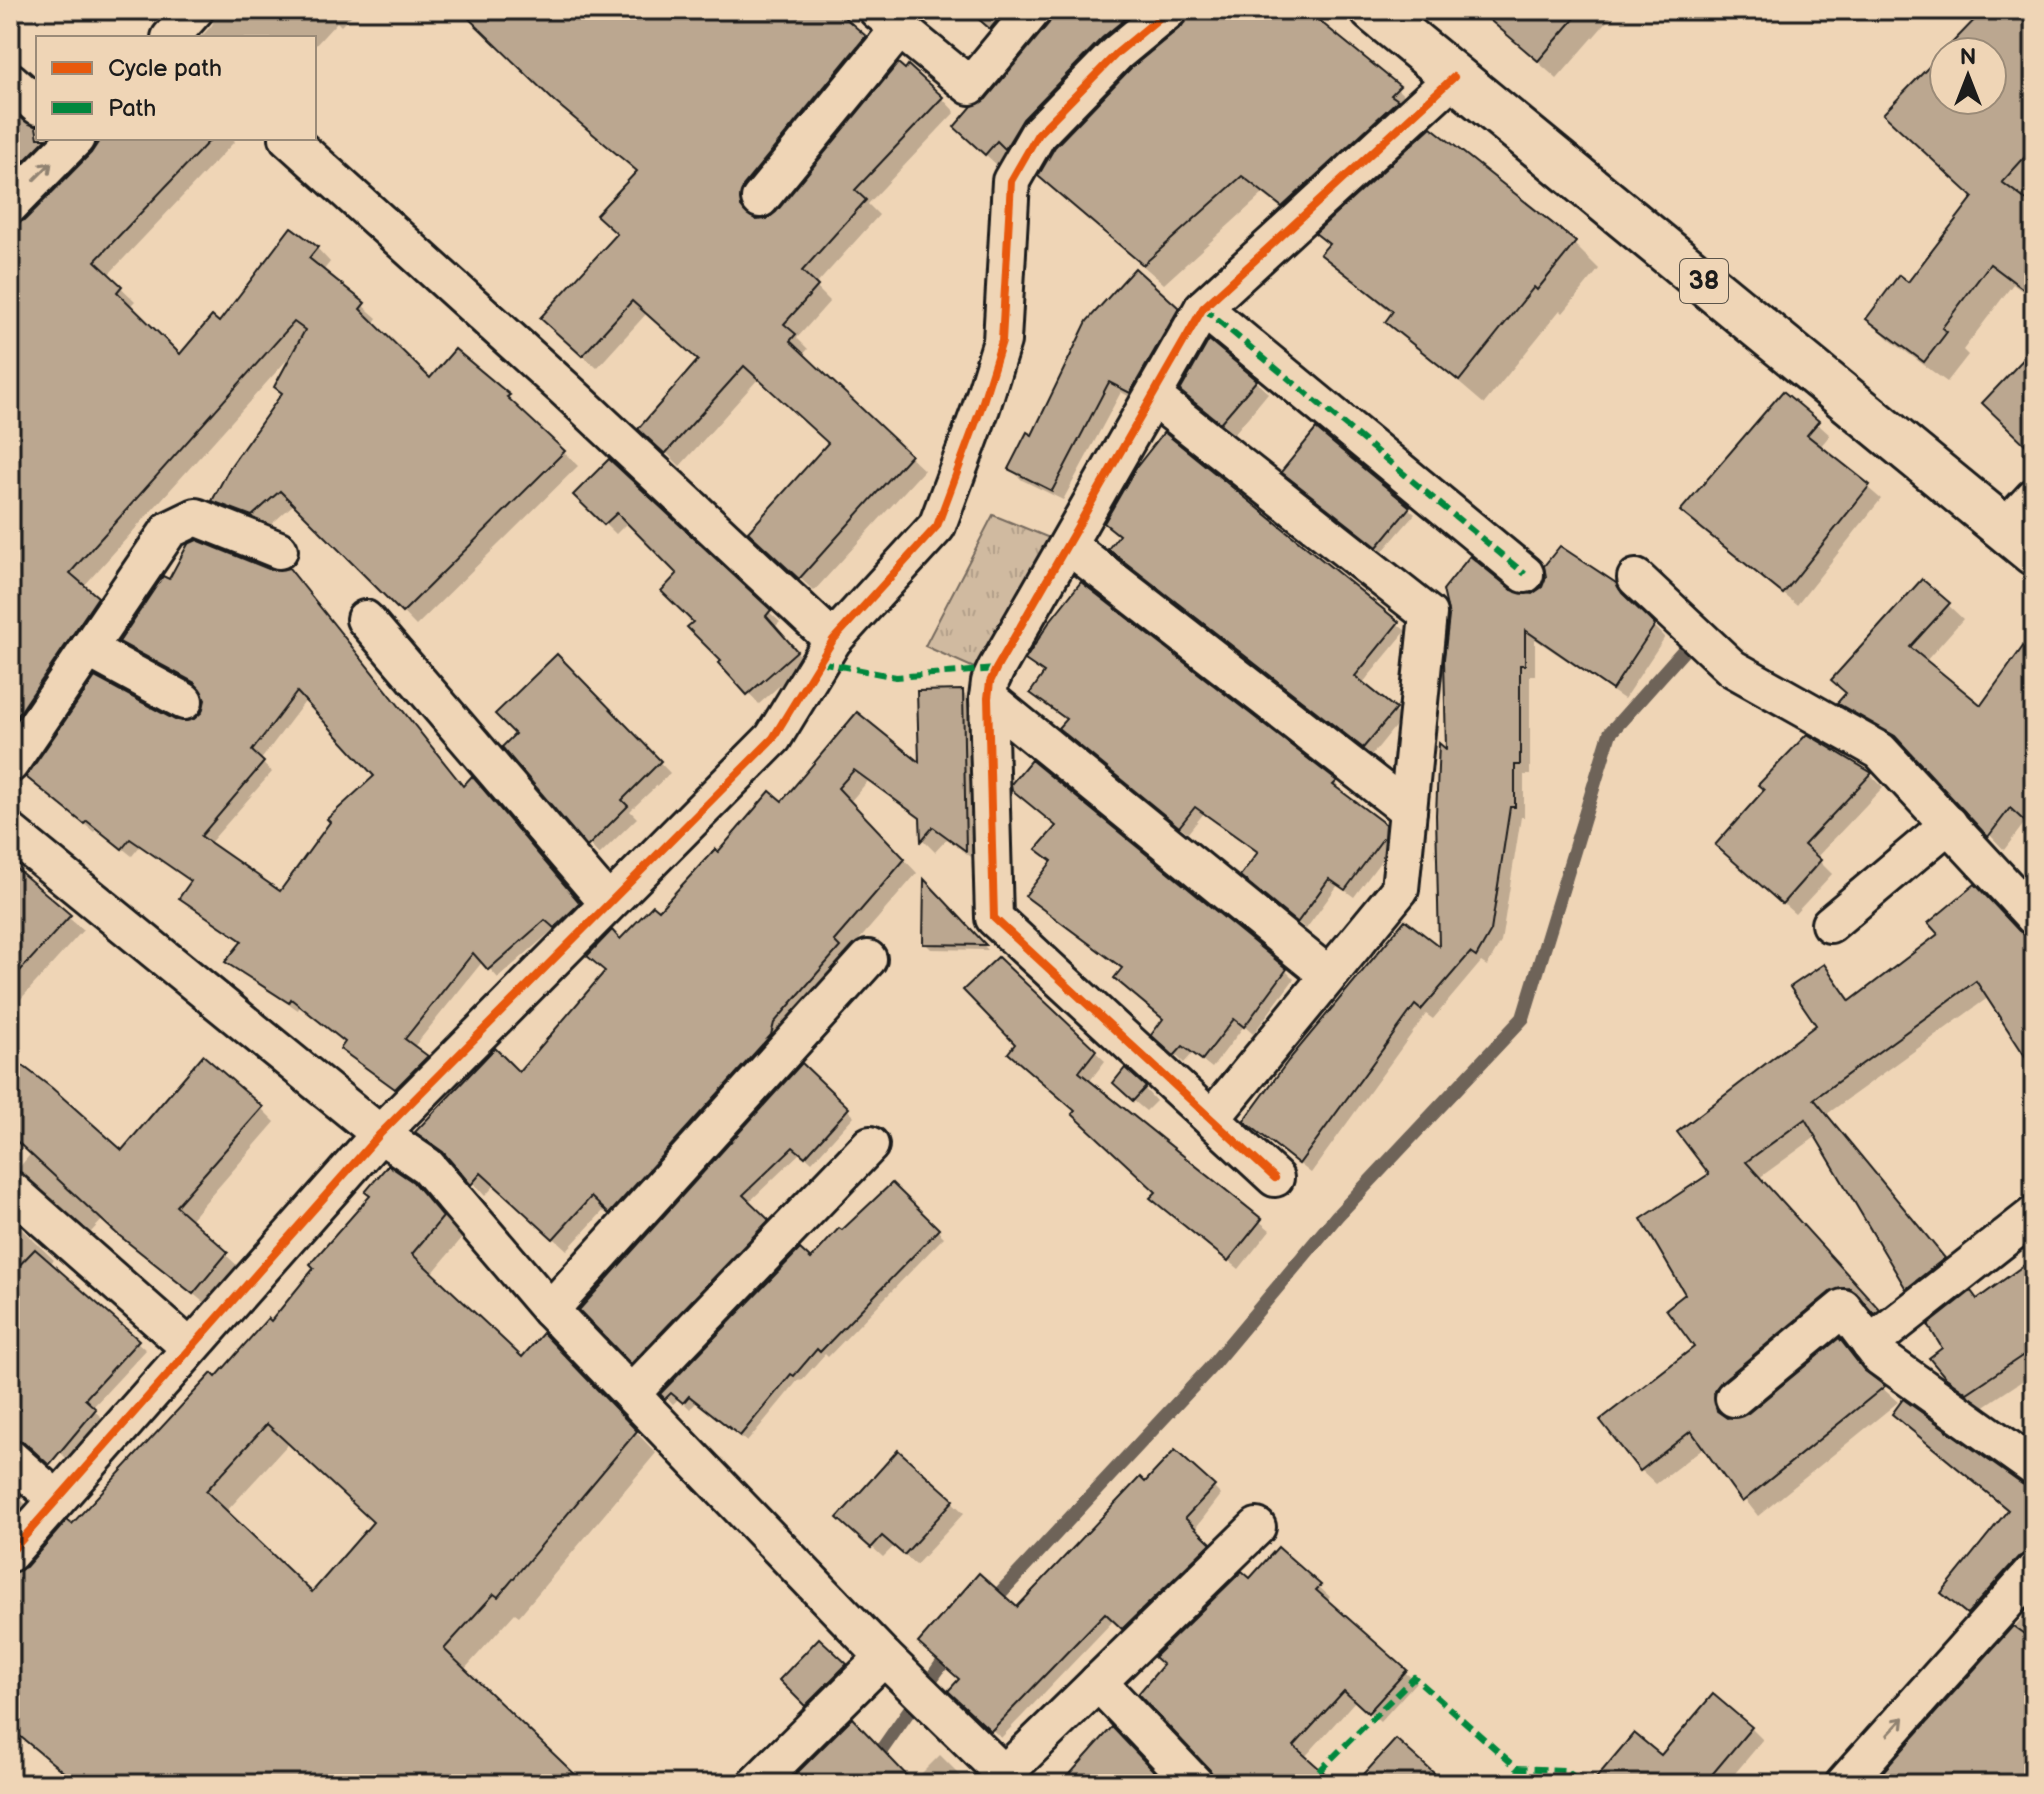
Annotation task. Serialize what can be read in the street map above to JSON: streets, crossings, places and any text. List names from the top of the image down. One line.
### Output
{"streets":{"main road":["38"]},"legend":["Cycle path","Path"],"north":"top"}
